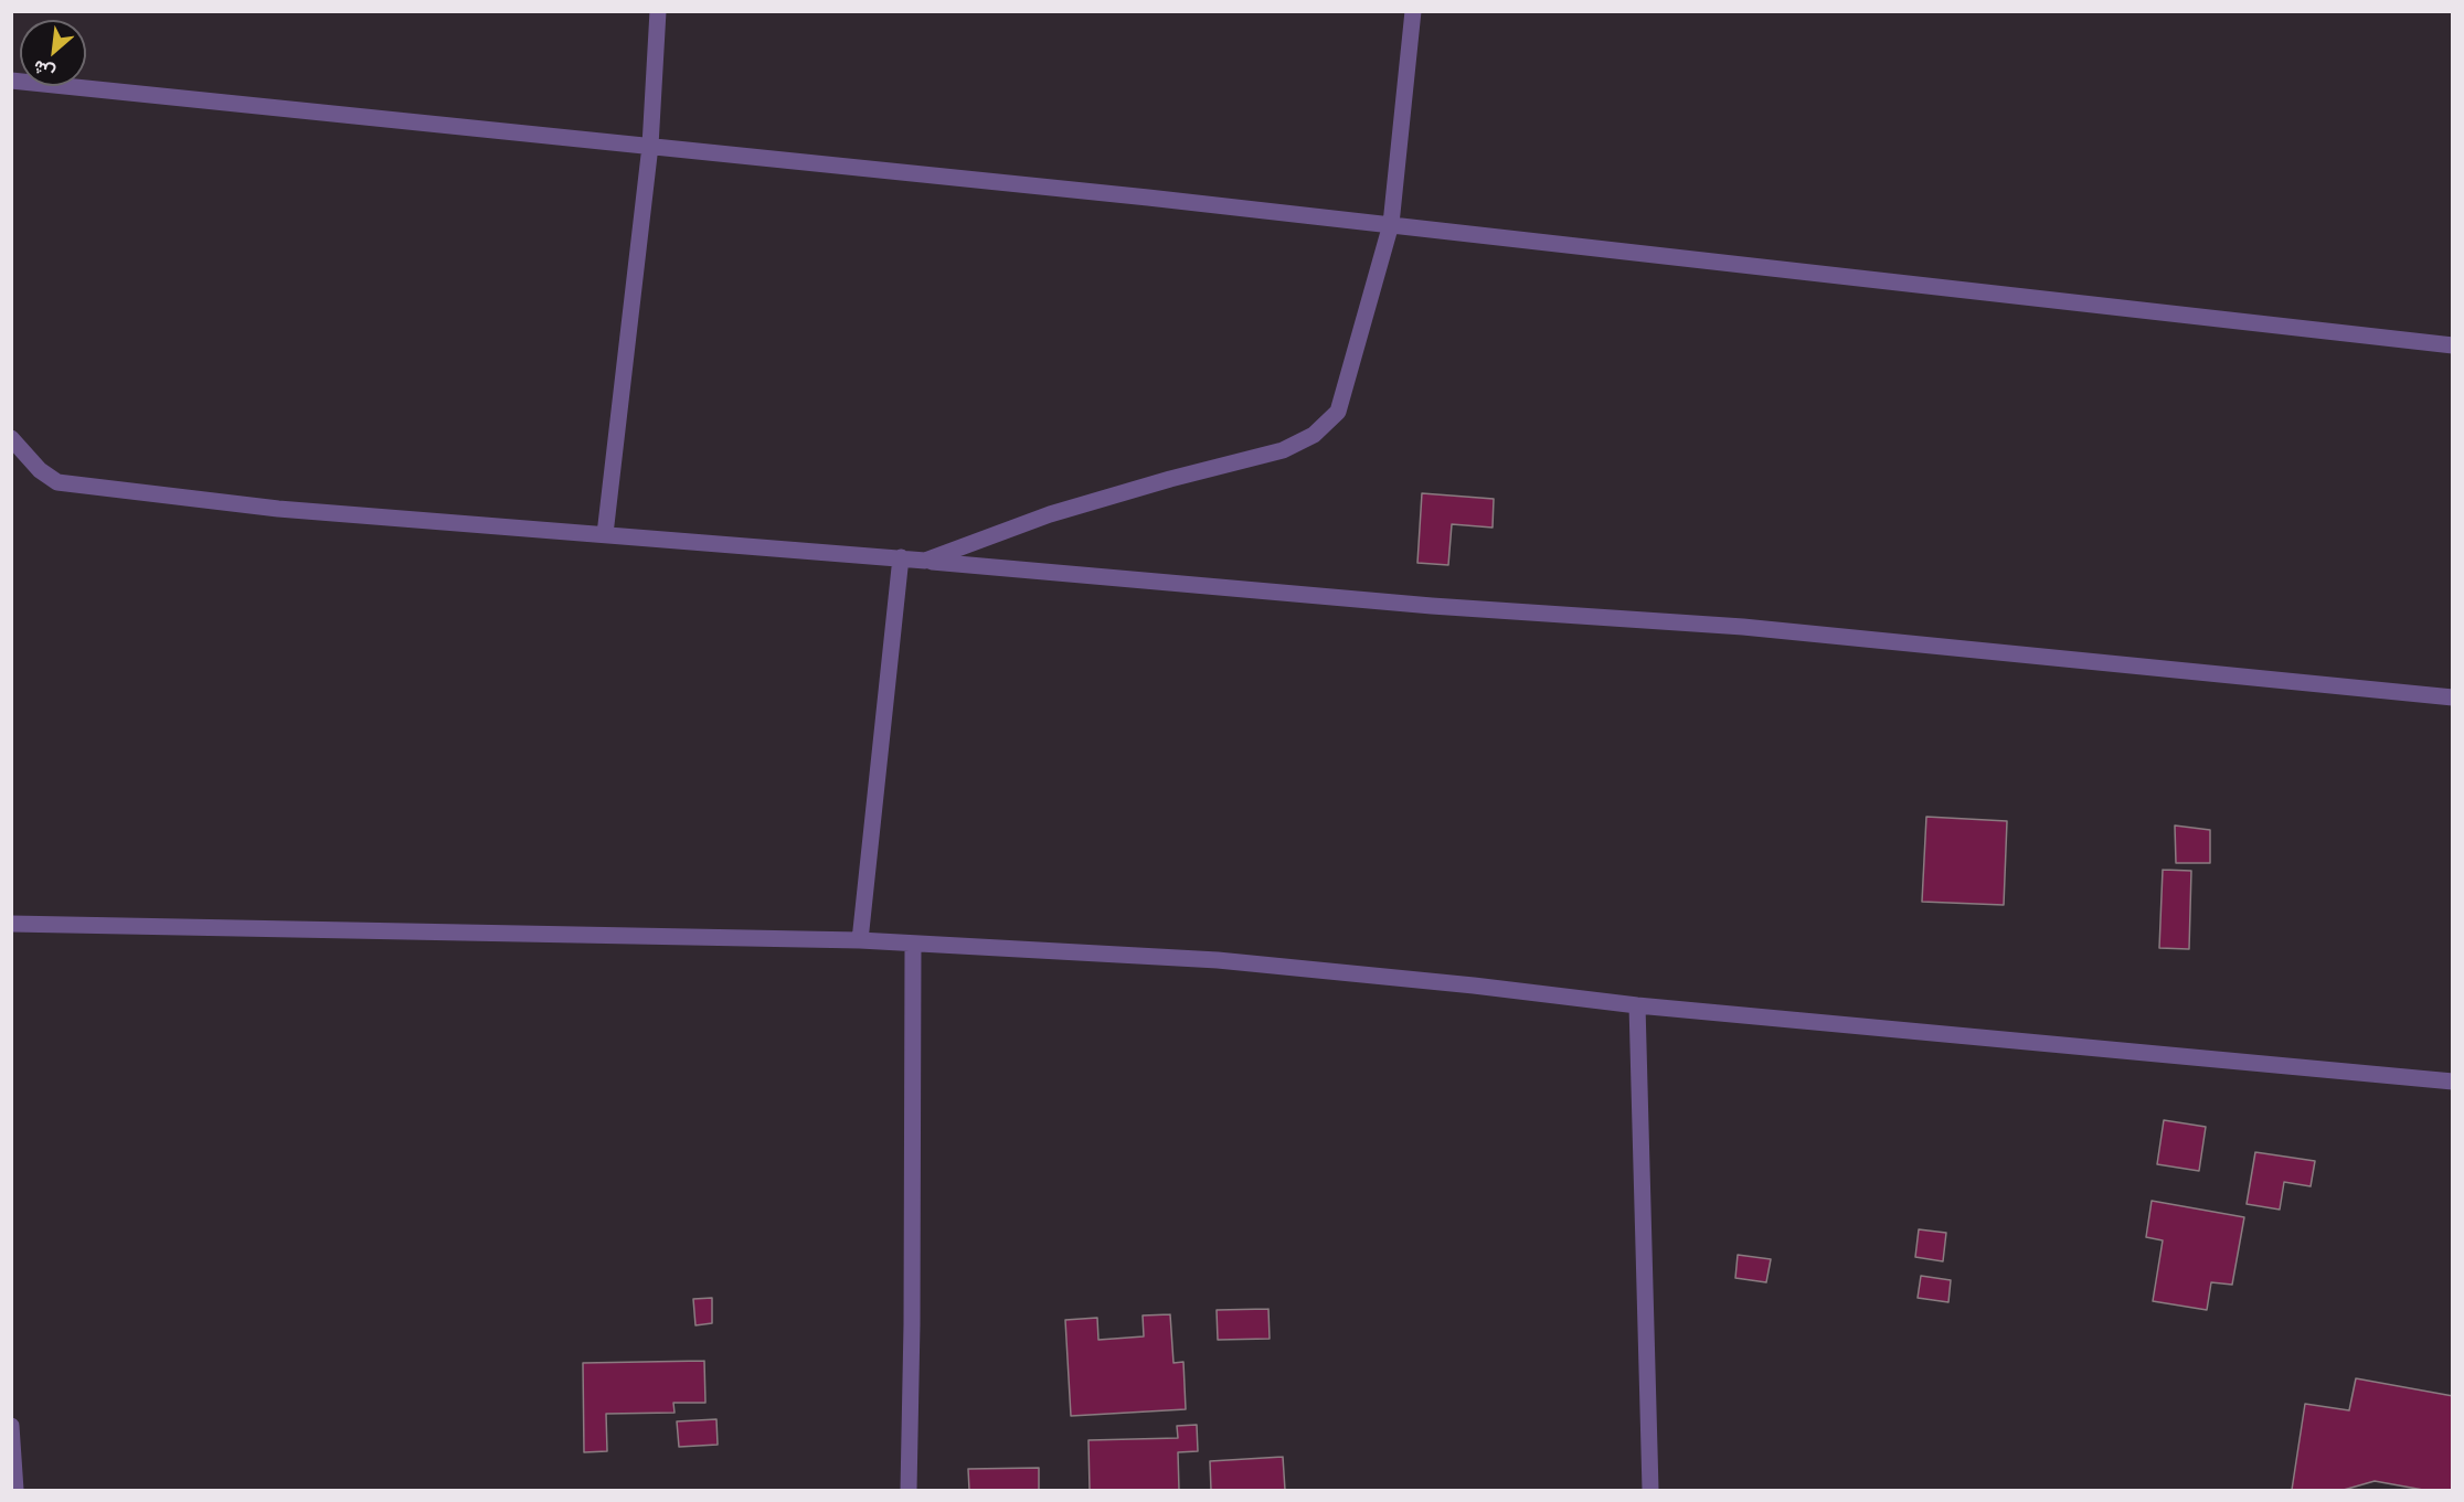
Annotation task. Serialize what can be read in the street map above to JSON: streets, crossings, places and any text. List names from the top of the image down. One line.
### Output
{"north":"bottom left"}
